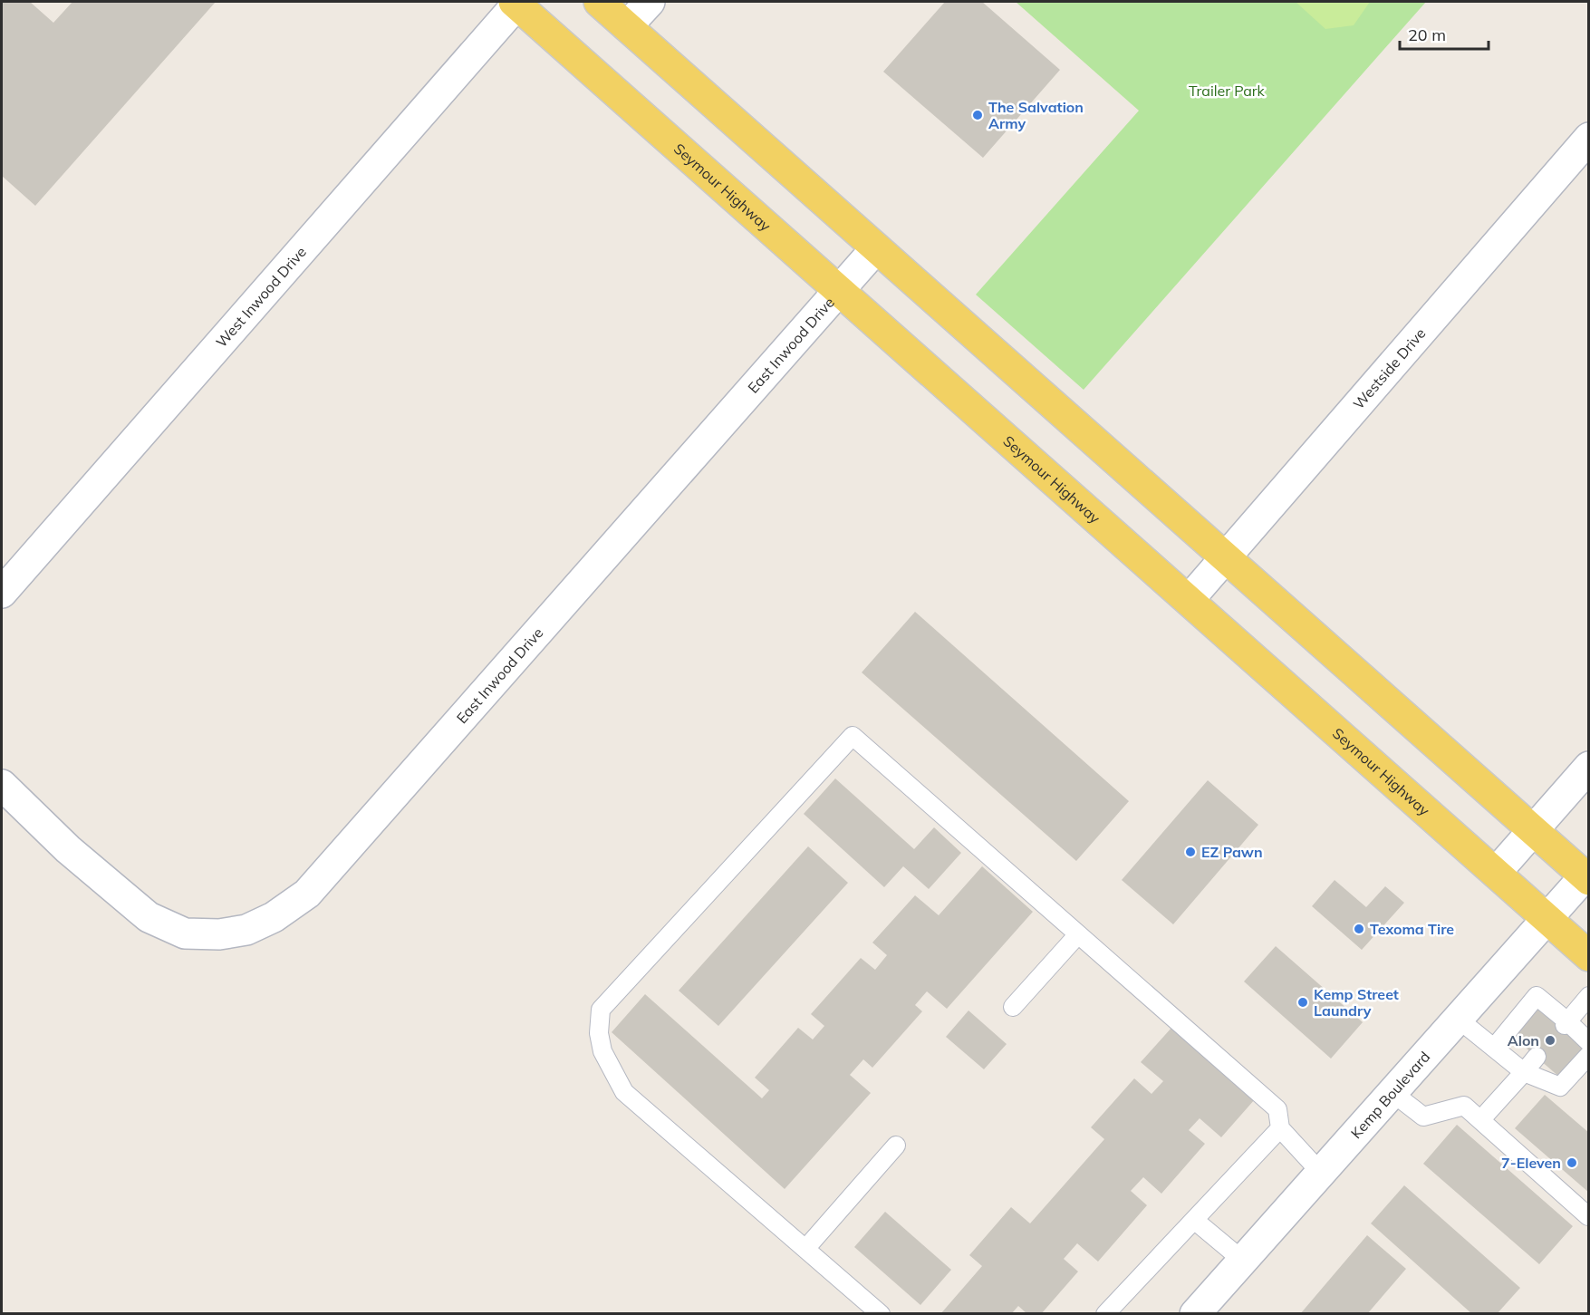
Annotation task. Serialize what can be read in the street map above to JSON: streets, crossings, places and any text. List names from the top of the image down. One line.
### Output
{"streets":{"main road":["Seymour Highway"],"street":["West Inwood Drive","East Inwood Drive","Westside Drive","Kemp Boulevard"]},"crossings":[["Seymour Highway","West Inwood Drive"],["Seymour Highway","East Inwood Drive"],["Seymour Highway","Westside Drive"],["Seymour Highway","Kemp Boulevard"]],"parks":["Trailer Park"],"places":["The Salvation Army","EZ Pawn","Texoma Tire","Kemp Street Laundry","Alon","7-Eleven"],"scale_bar":"20 m"}
